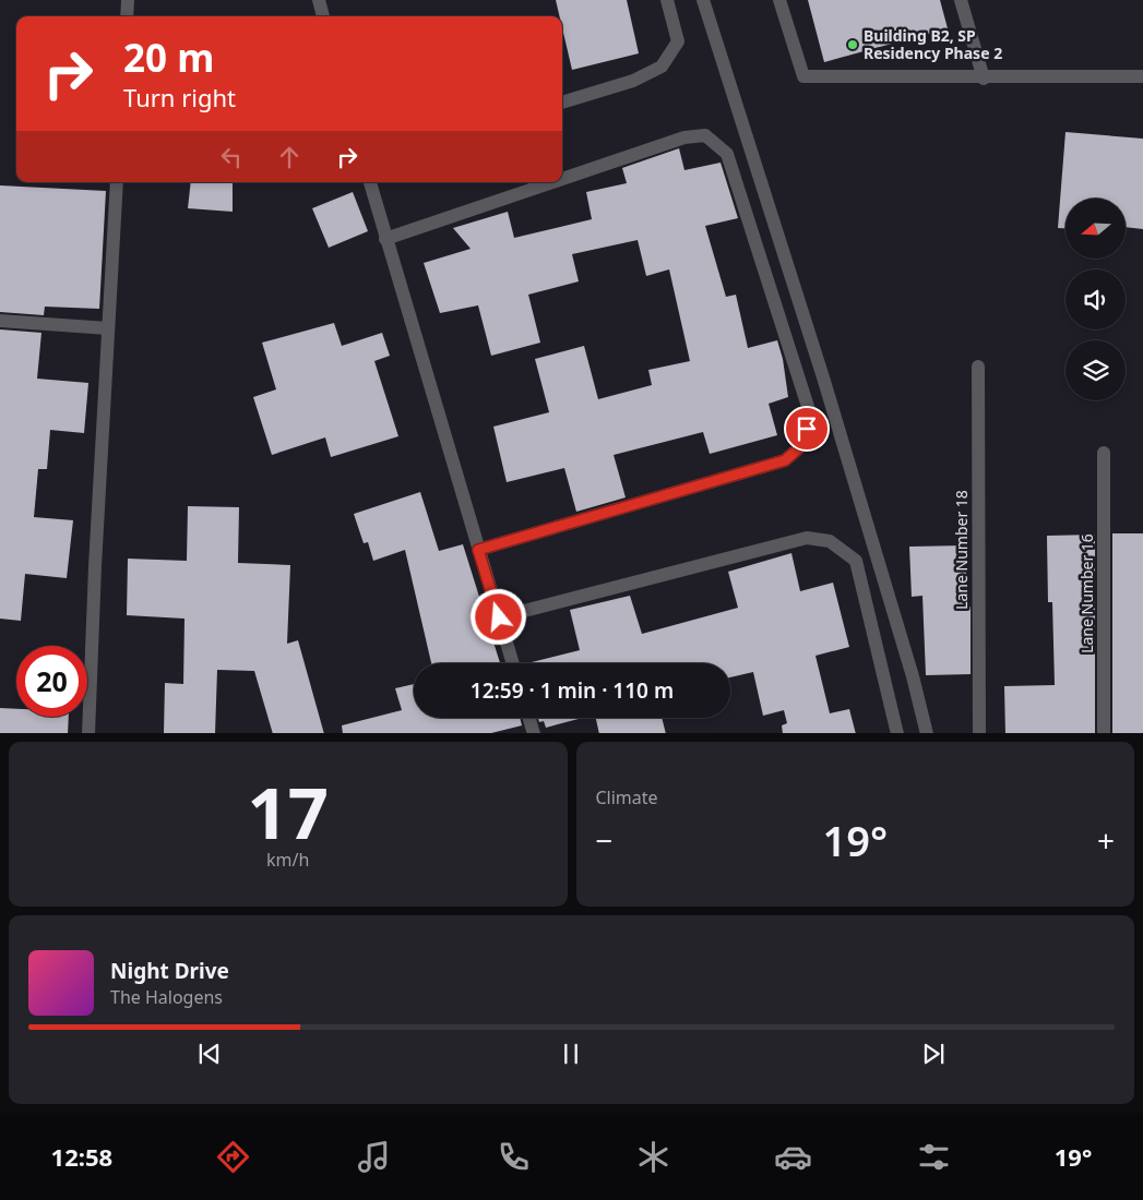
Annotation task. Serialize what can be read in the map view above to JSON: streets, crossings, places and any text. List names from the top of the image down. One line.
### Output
{"streets":{"street":["Lane Number 18","Lane Number 16"]},"places":["Building B2, SP Residency Phase 2"],"north":"left","page":{"turn":["20 m","Turn right"],"limit":"20","trip":"12:59 · 1 min · 110 m","tile":[["17","km/h"],"Climate"],"heat":["−","19°","+"],"song":["Night Drive","The Halogens"],"tabs":["12:58","19°"]}}
